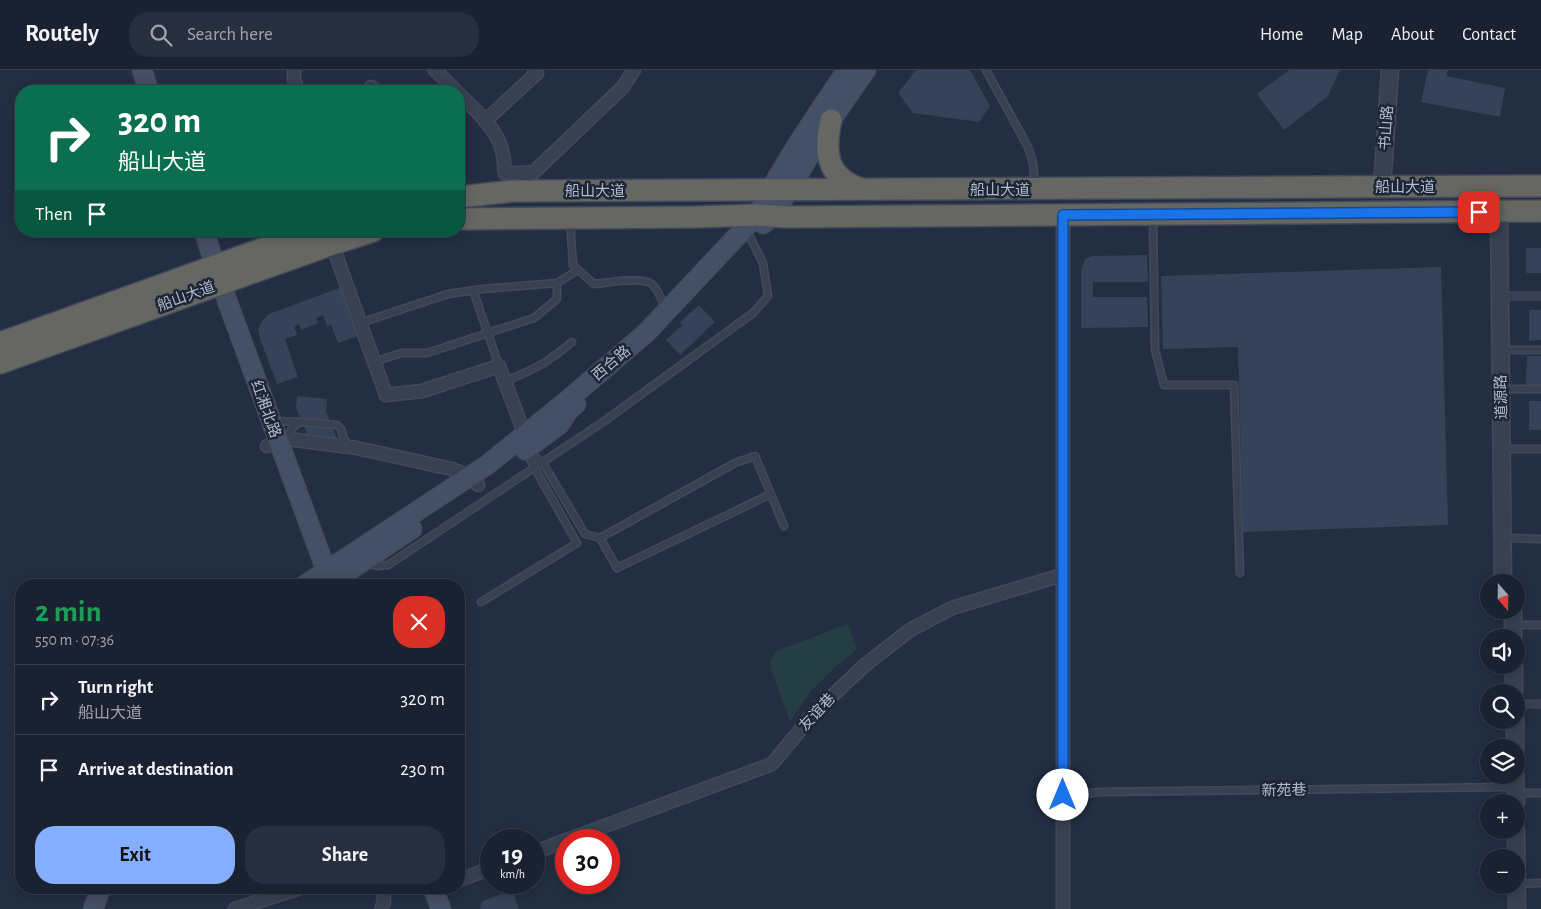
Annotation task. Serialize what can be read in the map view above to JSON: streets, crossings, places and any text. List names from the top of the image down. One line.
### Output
{"streets":{"highway":["船山大道"],"main road":["西合路","红湘北路"],"street":["书山路","道源路","友谊巷"],"lane":["新苑巷"]},"crossings":[["书山路","船山大道"],["船山大道","西合路"],["船山大道","道源路"],["船山大道","红湘北路"]],"north":"bottom","page":{"header":"Routely","search":"Search here","nav":["Home","Map","About","Contact"],"turn":["320 m","船山大道"],"then":"Then","map_buttons":["+","−"],"heading":["2 min","550 m · 07:36"],"list":[{"name":"Turn right","note":"船山大道","value":"320 m"},{"name":"Arrive at destination","value":"230 m"}],"buttons":["Exit","Share"],"speed":"19 km/h","limit":"30"}}
